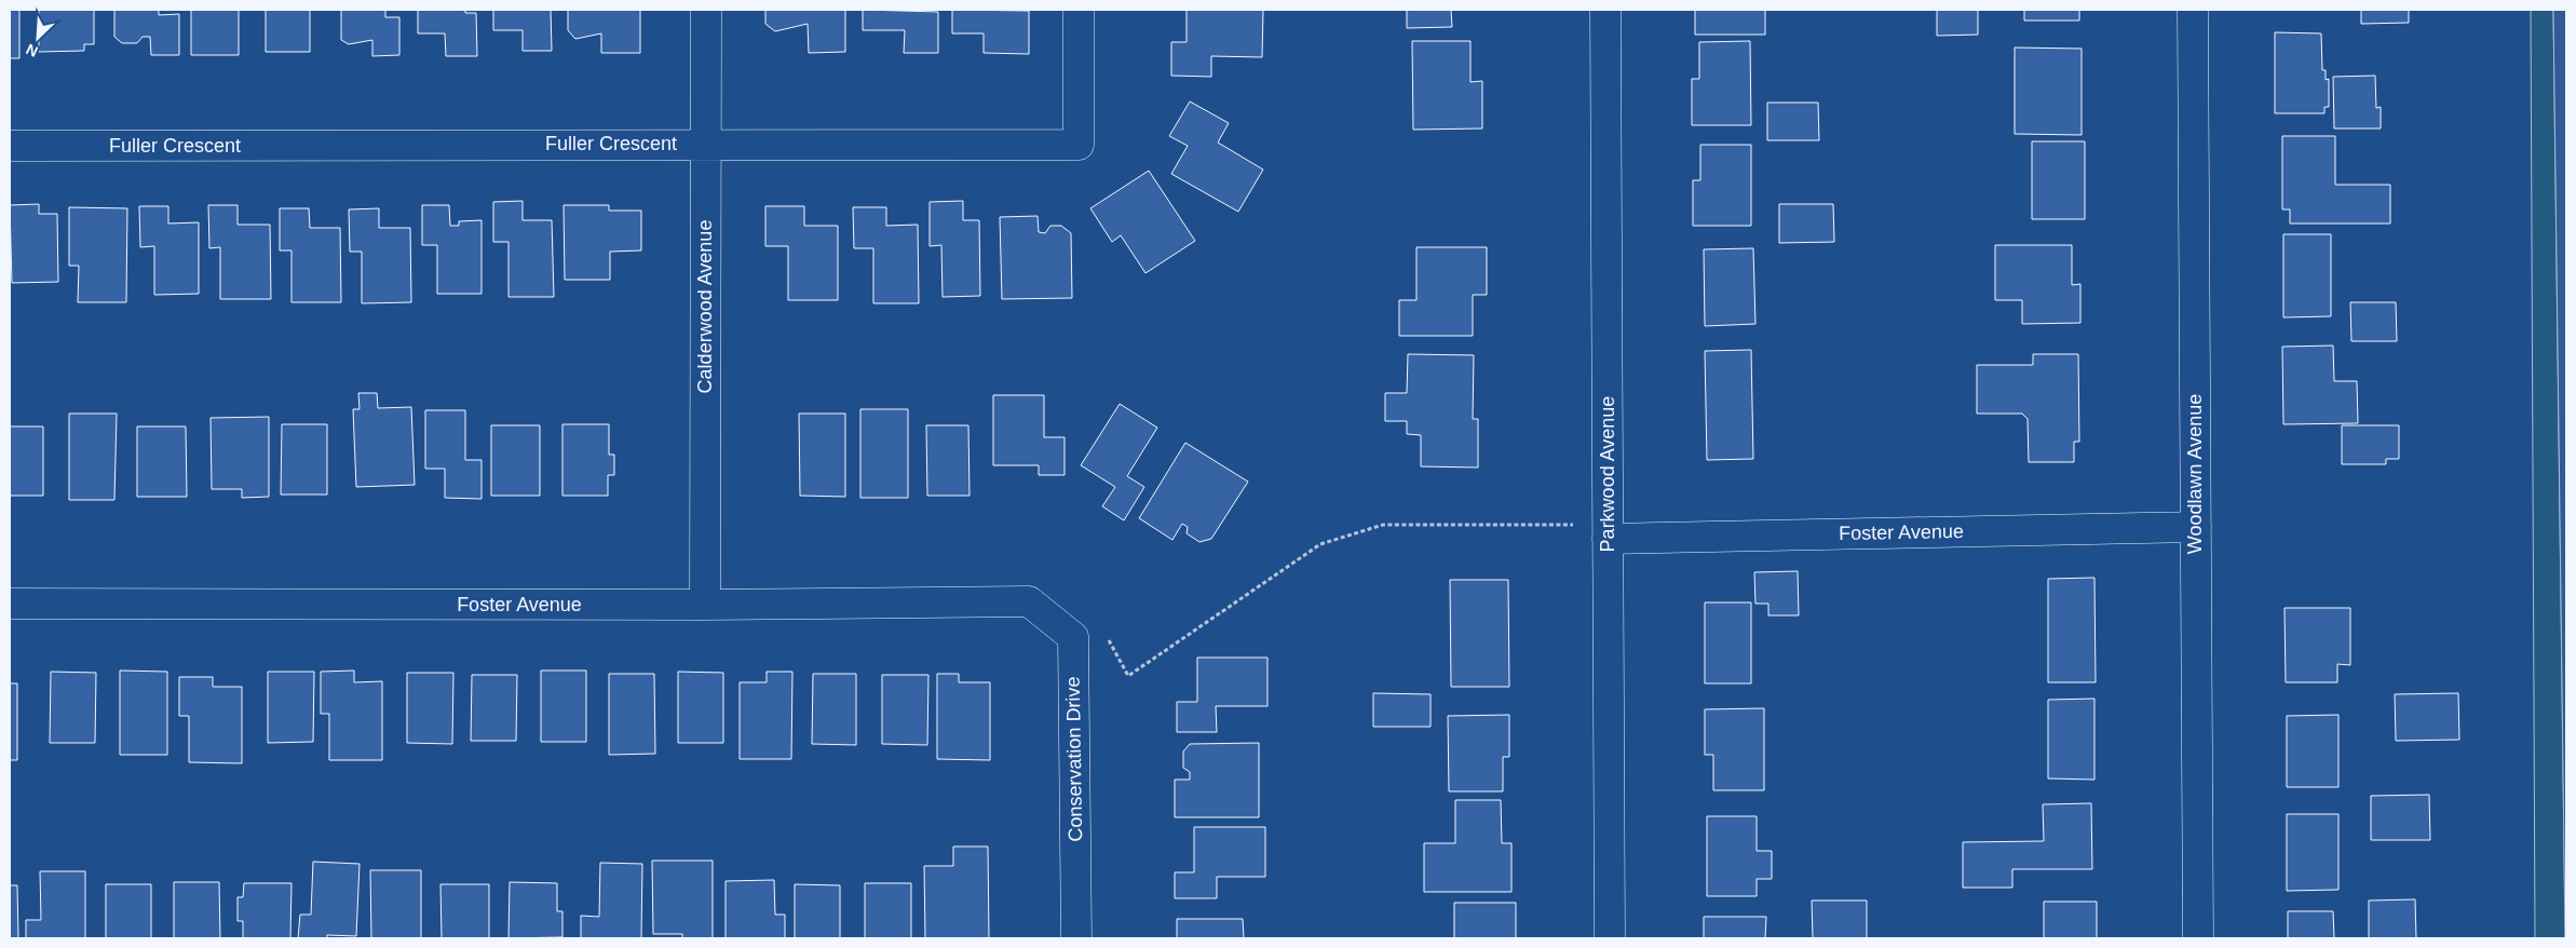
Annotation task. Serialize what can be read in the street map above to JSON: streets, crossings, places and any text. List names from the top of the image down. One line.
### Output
{"streets":{"street":["Fuller Crescent","Calderwood Avenue","Parkwood Avenue","Woodlawn Avenue","Foster Avenue","Conservation Drive"]},"crossings":[["Fuller Crescent","Calderwood Avenue"],["Calderwood Avenue","Foster Avenue"],["Parkwood Avenue","Foster Avenue"],["Woodlawn Avenue","Foster Avenue"],["Foster Avenue","Conservation Drive"]],"north":"bottom left"}
